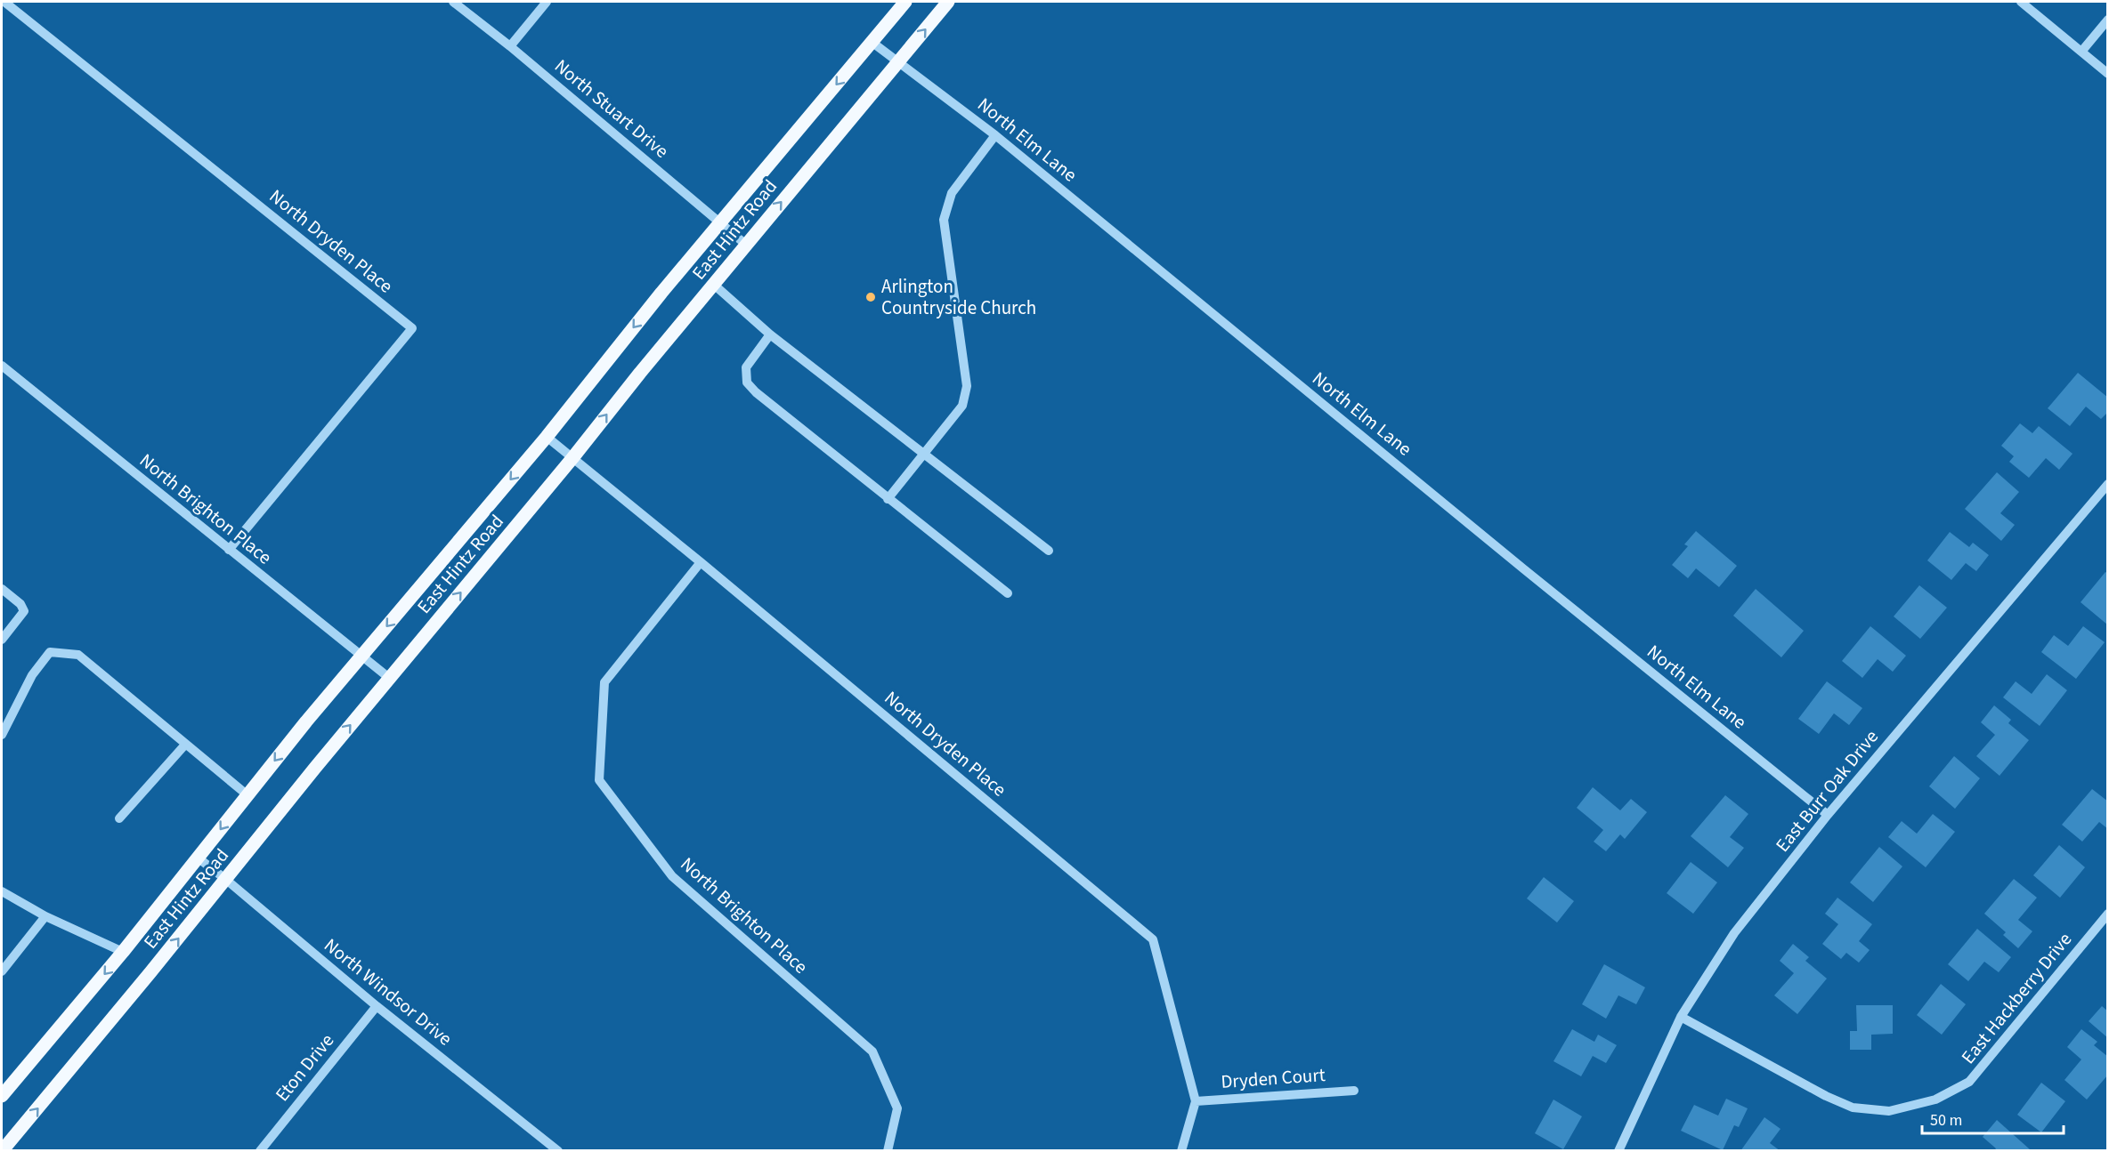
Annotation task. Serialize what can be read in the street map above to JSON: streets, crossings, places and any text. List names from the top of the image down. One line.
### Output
{"streets":{"main road":["East Hintz Road"],"street":["North Stuart Drive","North Elm Lane","North Dryden Place","North Brighton Place","East Burr Oak Drive","North Windsor Drive","East Hackberry Drive","Eton Drive","Dryden Court"]},"crossings":[["North Stuart Drive","East Hintz Road"],["North Elm Lane","East Hintz Road"],["North Elm Lane","East Burr Oak Drive"],["East Hintz Road","North Dryden Place"],["East Hintz Road","North Brighton Place"],["East Hintz Road","North Windsor Drive"],["North Dryden Place","North Brighton Place"],["North Dryden Place","Dryden Court"],["East Burr Oak Drive","East Hackberry Drive"],["North Windsor Drive","Eton Drive"]],"places":["Arlington Countryside Church"],"scale_bar":"50 m"}
